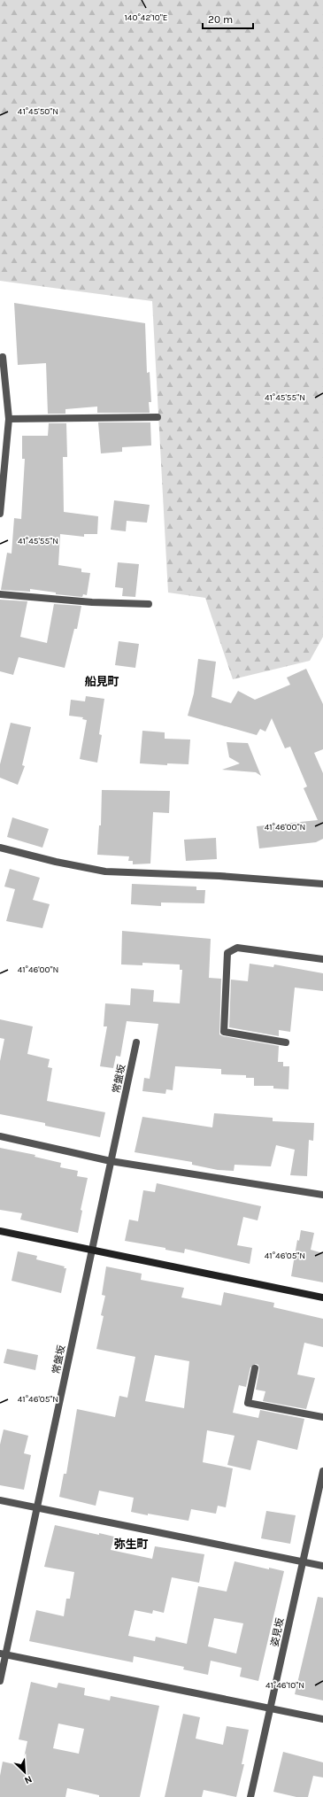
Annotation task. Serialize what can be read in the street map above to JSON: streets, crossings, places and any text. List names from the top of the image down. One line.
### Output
{"streets":{"street":["常盤坂","姿見坂"]},"districts":["船見町","弥生町"],"scale_bar":"20 m","north":"bottom right","coordinates":["140°42'10\"E","41°45'50\"N","41°45'55\"N","41°46'00\"N","41°46'05\"N","41°46'10\"N"]}
